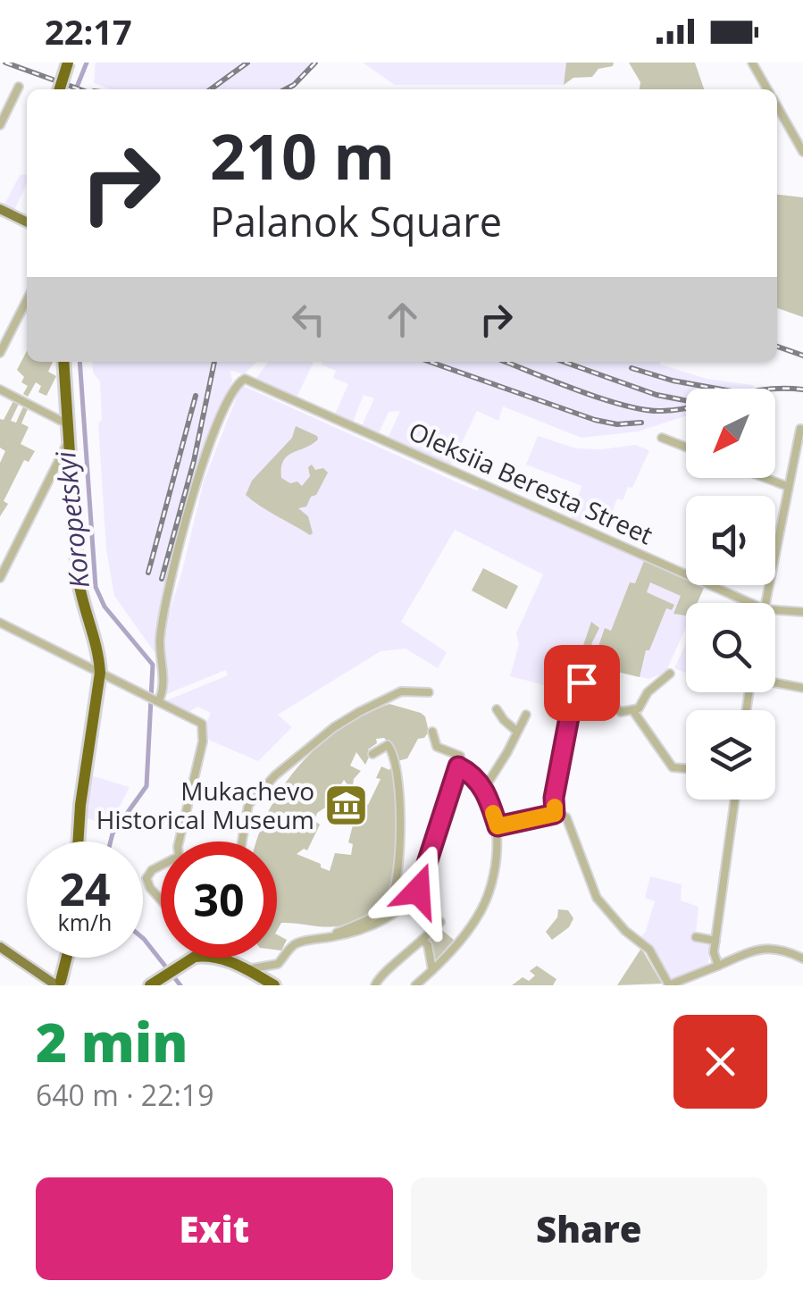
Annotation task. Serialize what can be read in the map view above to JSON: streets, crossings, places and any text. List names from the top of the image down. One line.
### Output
{"streets":{"street":["Oleksiia Beresta Street"]},"water":["Koropetskyi"],"places":{"museum":["Mukachevo Historical Museum"]},"north":"bottom left","page":{"status":"22:17","turn":["210 m","Palanok Square"],"speed":"24 km/h","limit":"30","heading":["2 min","640 m · 22:19"],"buttons":["Exit","Share"]}}
